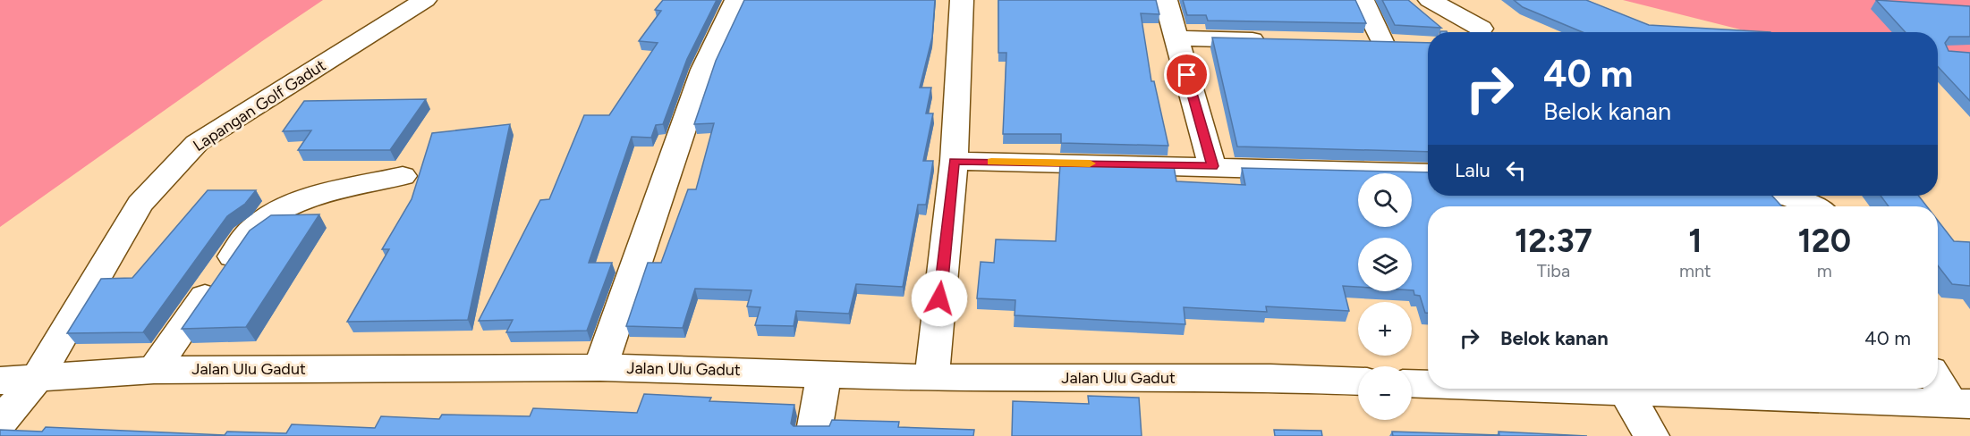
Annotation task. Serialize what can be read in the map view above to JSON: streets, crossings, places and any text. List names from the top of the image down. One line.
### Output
{"streets":{"street":["Lapangan Golf Gadut","Jalan Ulu Gadut"]},"crossings":[["Lapangan Golf Gadut","Jalan Ulu Gadut"]],"page":{"turn":["40 m","Belok kanan"],"then":"Lalu","map_buttons":["+","−"],"eta":["12:37","Tiba","1","mnt","120","m"],"list":[{"name":"Belok kanan","value":"40 m"}]}}
